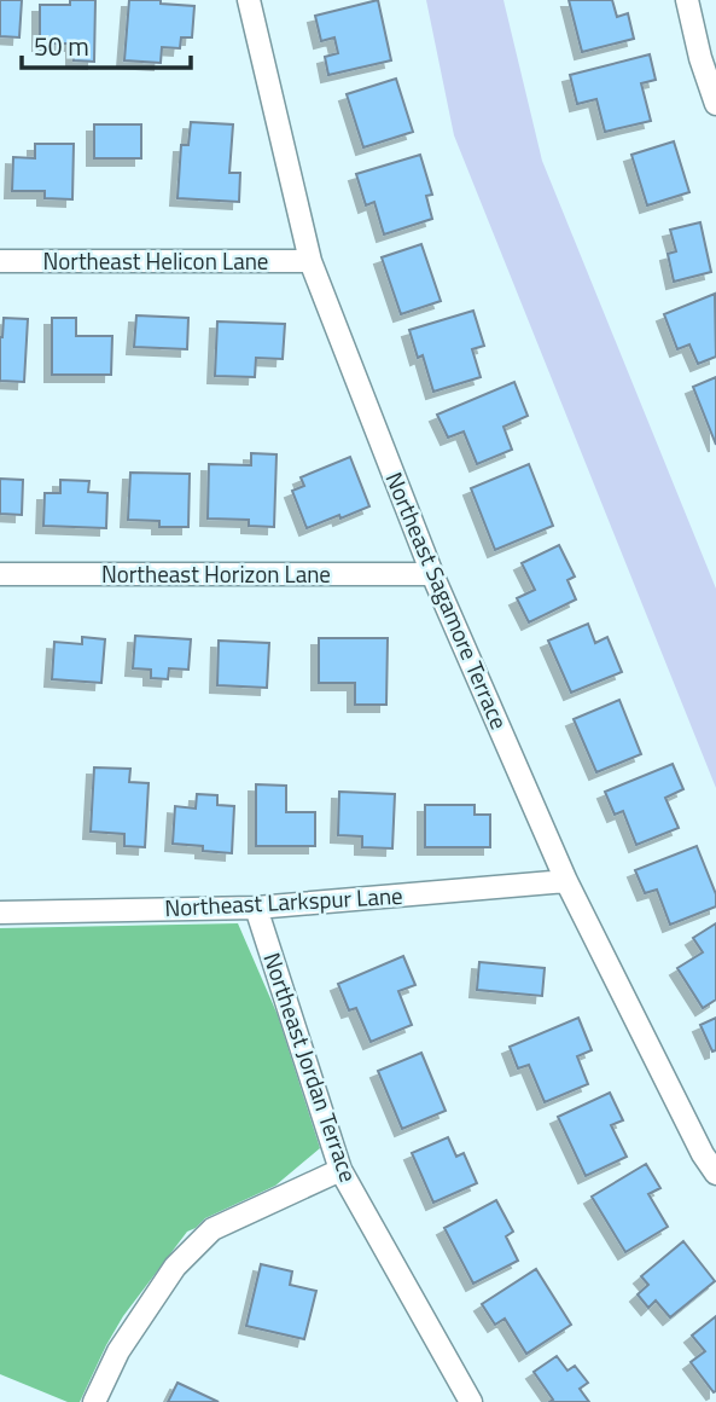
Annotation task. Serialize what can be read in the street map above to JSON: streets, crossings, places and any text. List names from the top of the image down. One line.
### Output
{"streets":{"street":["Northeast Helicon Lane","Northeast Horizon Lane","Northeast Sagamore Terrace","Northeast Larkspur Lane","Northeast Jordan Terrace"]},"crossings":[["Northeast Helicon Lane","Northeast Sagamore Terrace"],["Northeast Horizon Lane","Northeast Sagamore Terrace"],["Northeast Sagamore Terrace","Northeast Larkspur Lane"],["Northeast Larkspur Lane","Northeast Jordan Terrace"]],"scale_bar":"50 m"}
